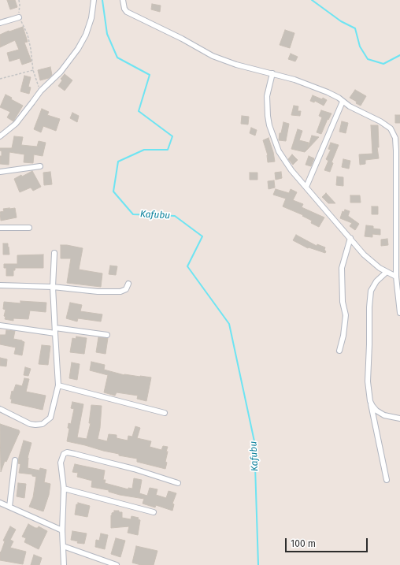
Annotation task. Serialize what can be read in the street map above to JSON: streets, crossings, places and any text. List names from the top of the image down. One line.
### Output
{"water":["Kafubu"],"scale_bar":"100 m"}
